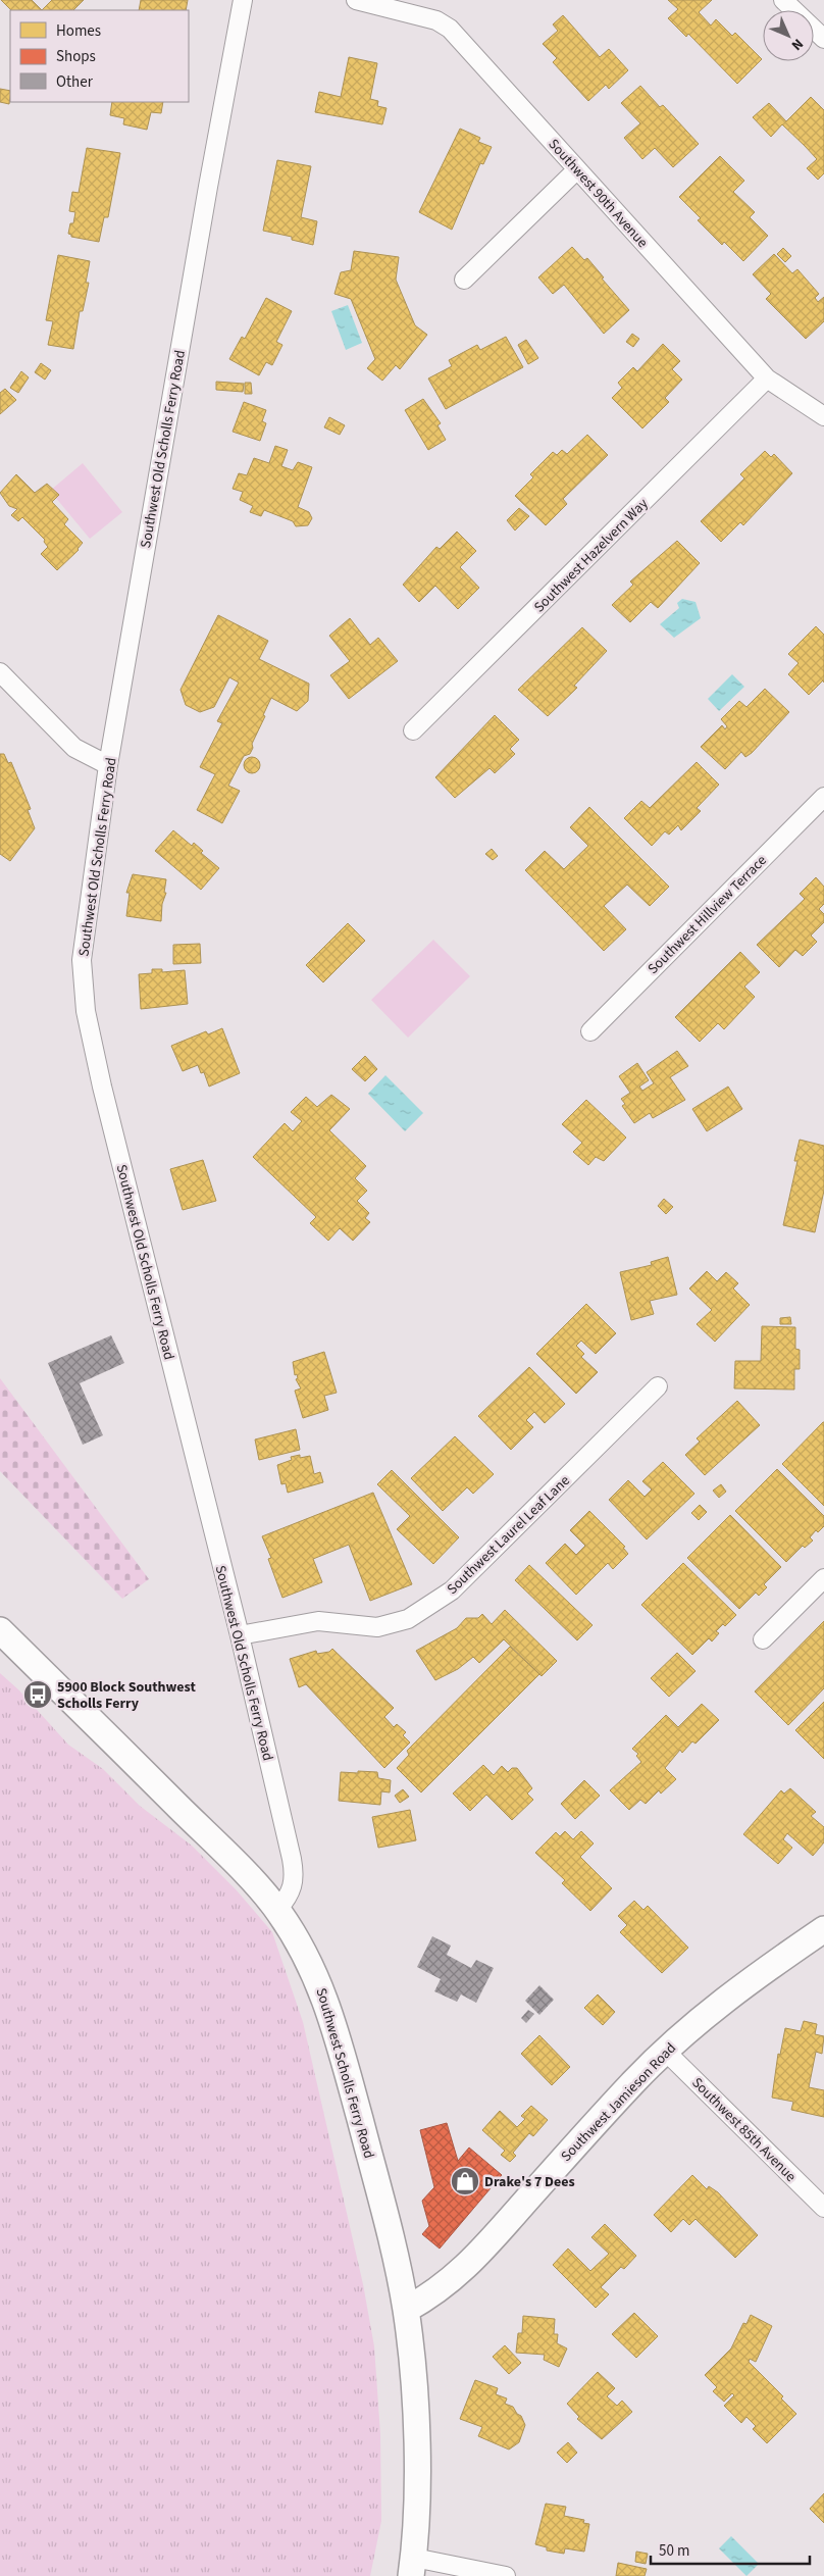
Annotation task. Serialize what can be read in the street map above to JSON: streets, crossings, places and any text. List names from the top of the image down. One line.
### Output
{"streets":{"main road":["Southwest Scholls Ferry Road","Southwest Jamieson Road"],"street":["Southwest 90th Avenue","Southwest Old Scholls Ferry Road","Southwest Hazelvern Way","Southwest Hillview Terrace","Southwest Laurel Leaf Lane","Southwest 85th Avenue"]},"crossings":[["Southwest 90th Avenue","Southwest Hazelvern Way"],["Southwest Old Scholls Ferry Road","Southwest Laurel Leaf Lane"],["Southwest Old Scholls Ferry Road","Southwest Scholls Ferry Road"],["Southwest Scholls Ferry Road","Southwest Jamieson Road"],["Southwest Jamieson Road","Southwest 85th Avenue"]],"places":{"bus stop":["5900 Block Southwest Scholls Ferry"],"shop":["Drake's 7 Dees"]},"legend":["Homes","Shops","Other"],"scale_bar":"50 m","north":"bottom right"}
